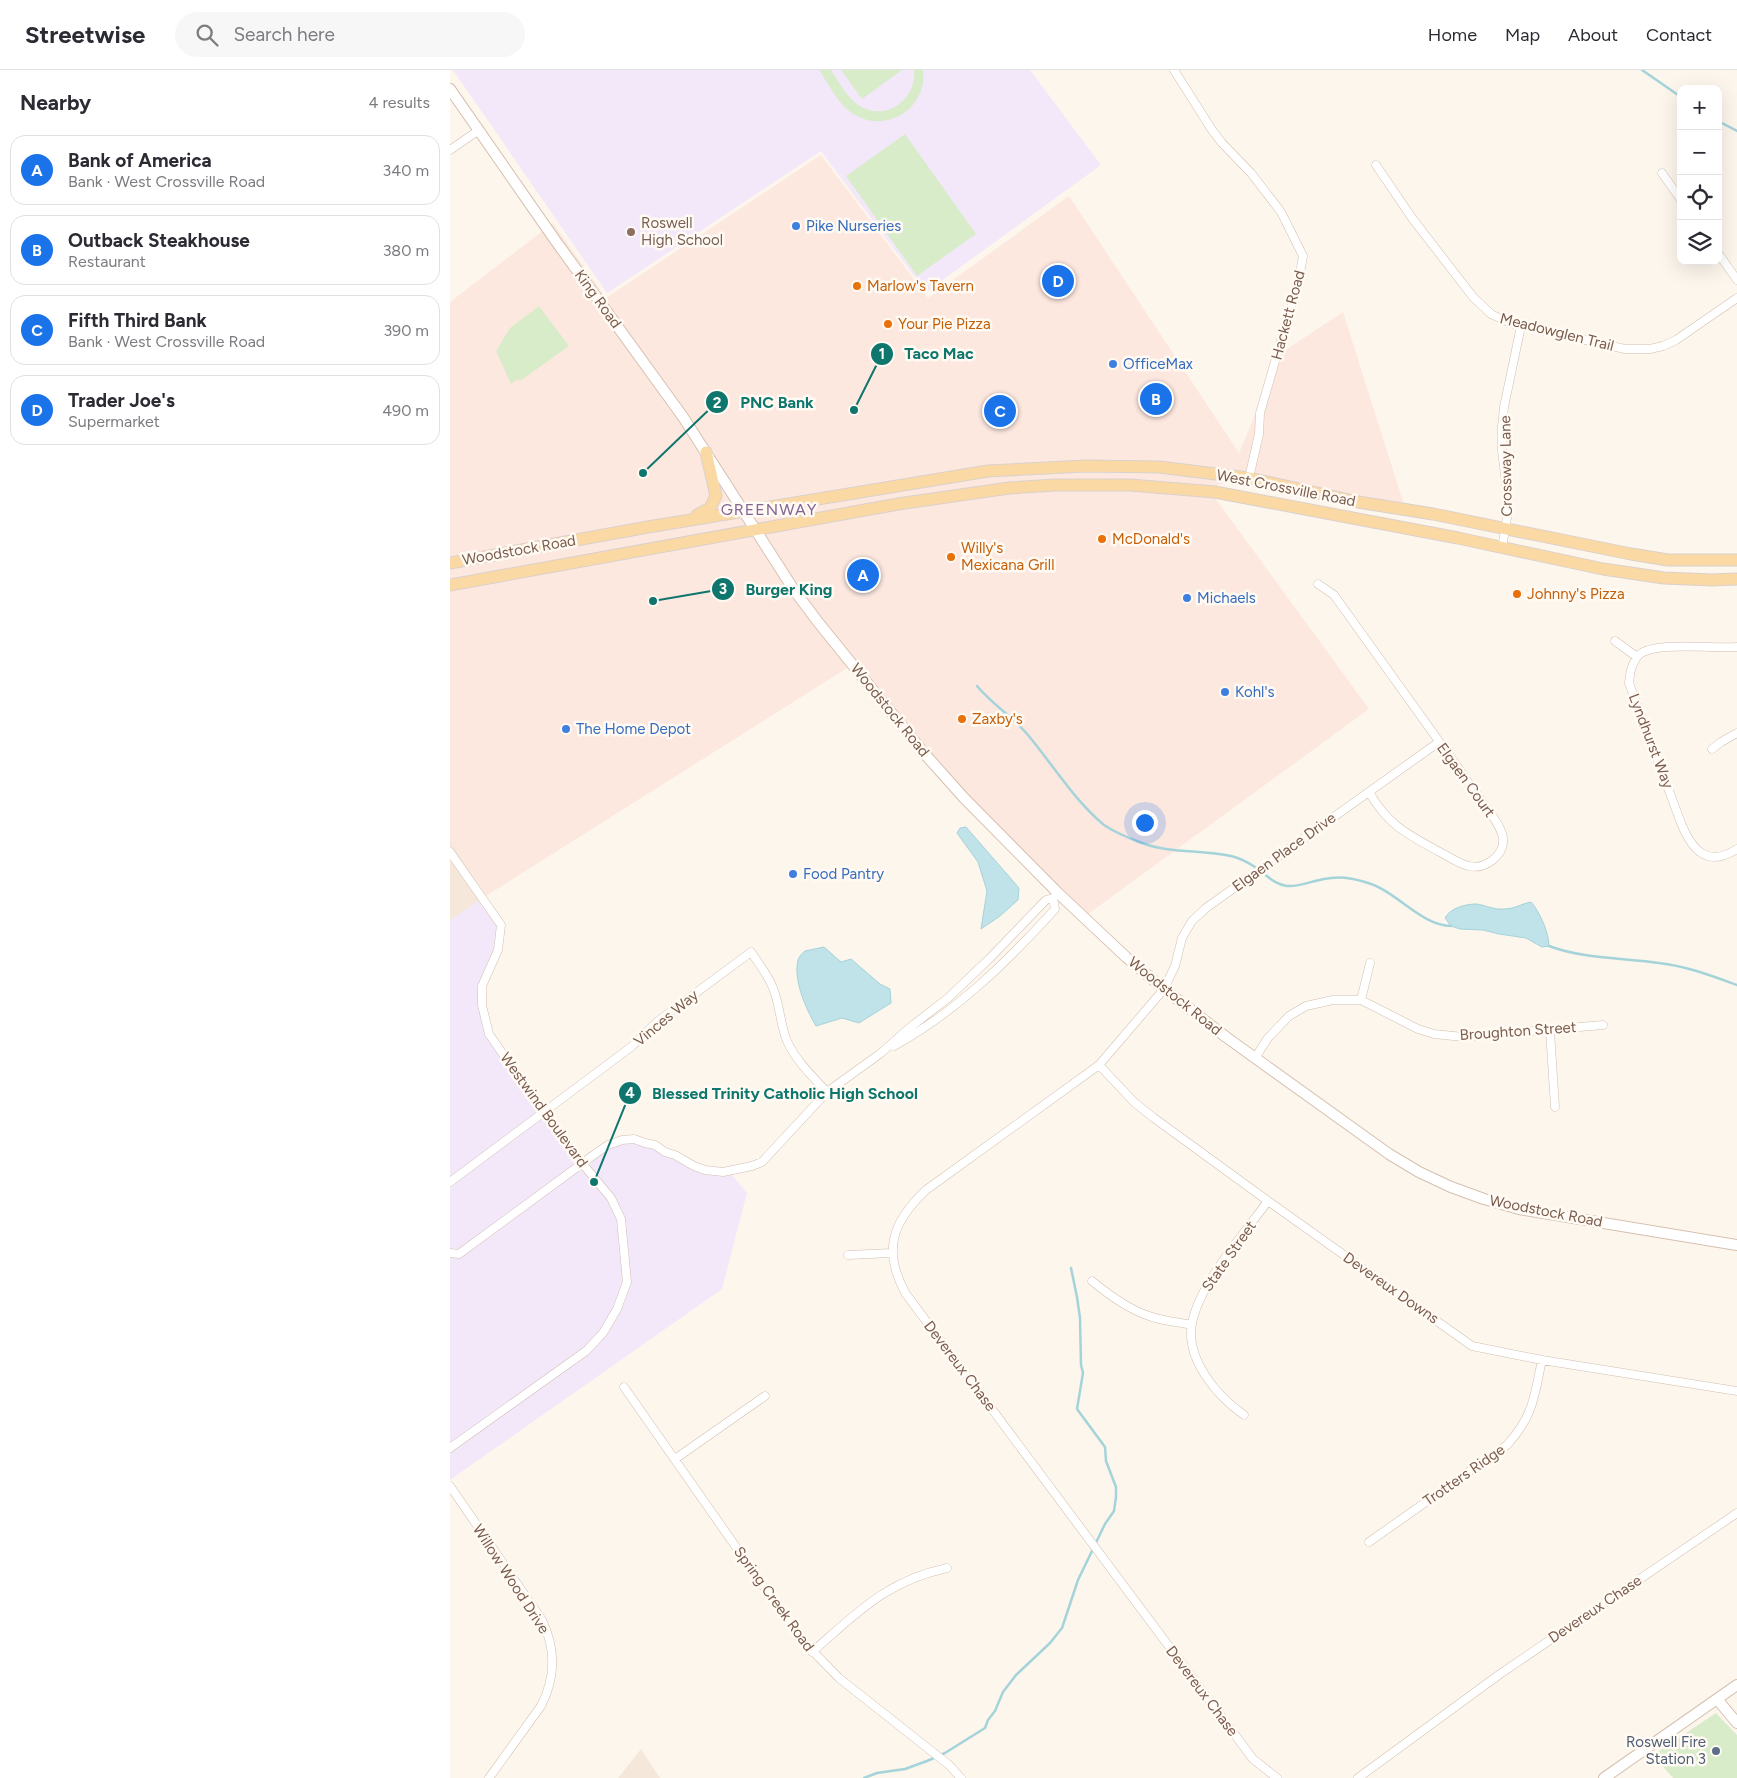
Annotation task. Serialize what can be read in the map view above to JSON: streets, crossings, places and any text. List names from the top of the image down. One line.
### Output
{"streets":{"main road":["West Crossville Road","Woodstock Road"],"street":["King Road","Hackett Road","Meadowglen Trail","Crossway Lane","Lyndhurst Way","Elgaen Court","Elgaen Place Drive","Vinces Way","Broughton Street","Westwind Boulevard","State Street","Devereux Downs","Devereux Chase","Trotters Ridge","Willow Wood Drive","Spring Creek Road"]},"crossings":[["King Road","West Crossville Road"],["King Road","Woodstock Road"],["Hackett Road","West Crossville Road"],["Meadowglen Trail","Crossway Lane"],["Crossway Lane","West Crossville Road"],["West Crossville Road","Woodstock Road"],["Woodstock Road","Elgaen Place Drive"],["Woodstock Road","Broughton Street"],["Elgaen Court","Elgaen Place Drive"],["Vinces Way","Westwind Boulevard"],["State Street","Devereux Downs"],["Devereux Downs","Trotters Ridge"]],"districts":["GREENWAY"],"places":["Pike Nurseries","Roswell High School","Marlow's Tavern","Your Pie Pizza","OfficeMax","Taco Mac","PNC Bank","McDonald's","Willy's Mexicana Grill","Johnny's Pizza","Michaels","Burger King","Kohl's","Zaxby's","The Home Depot","Food Pantry","Blessed Trinity Catholic High School","Roswell Fire Station 3"],"page":{"header":"Streetwise","search":"Search here","nav":["Home","Map","About","Contact"],"heading":["Nearby","4 results"],"map_buttons":["+","−"],"list":[{"mark":"A","name":"Bank of America","note":"Bank · West Crossville Road","value":"340 m"},{"mark":"B","name":"Outback Steakhouse","note":"Restaurant","value":"380 m"},{"mark":"C","name":"Fifth Third Bank","note":"Bank · West Crossville Road","value":"390 m"},{"mark":"D","name":"Trader Joe's","note":"Supermarket","value":"490 m"}],"pins":["D","B","C","A"]}}
